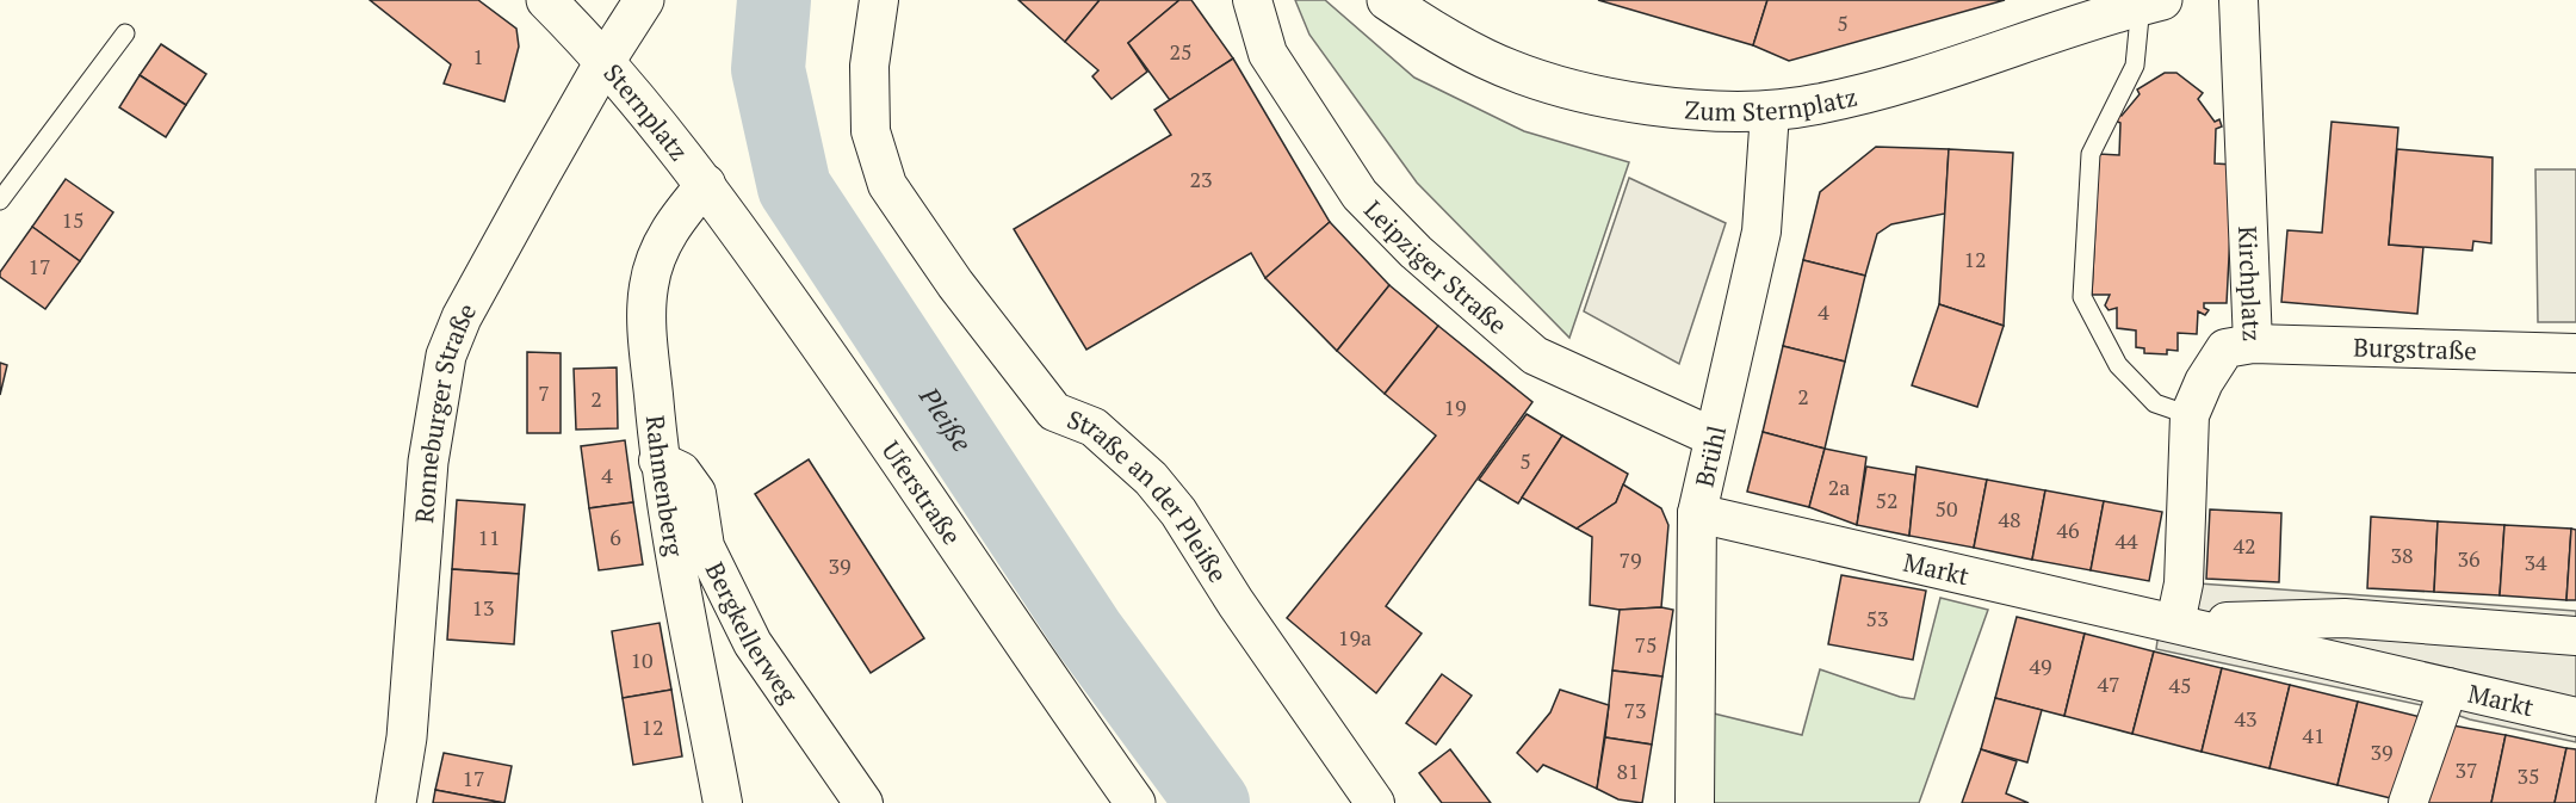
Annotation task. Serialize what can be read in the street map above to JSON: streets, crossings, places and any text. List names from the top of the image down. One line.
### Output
{"streets":{"main road":["Zum Sternplatz","Sternplatz","Ronneburger Straße","Uferstraße"],"street":["Leipziger Straße","Kirchplatz","Burgstraße","Brühl","Rahmenberg","Straße an der Pleiße","Markt","Bergkellerweg"]},"crossings":[["Zum Sternplatz","Brühl"],["Sternplatz","Ronneburger Straße"],["Sternplatz","Rahmenberg"],["Sternplatz","Uferstraße"],["Leipziger Straße","Brühl"],["Kirchplatz","Burgstraße"],["Kirchplatz","Markt"],["Brühl","Markt"],["Rahmenberg","Uferstraße"],["Rahmenberg","Bergkellerweg"]],"water":["Pleiße"],"house_numbers":["5","25","1","23","15","12","17","4","7","2","2","19","5","4","2a","52","50","48","46","11","6","44","42","38","36","79","34","39","13","53","19a","75","10","49","47","45","73","43","12","41","39","37","81","35","17"]}
